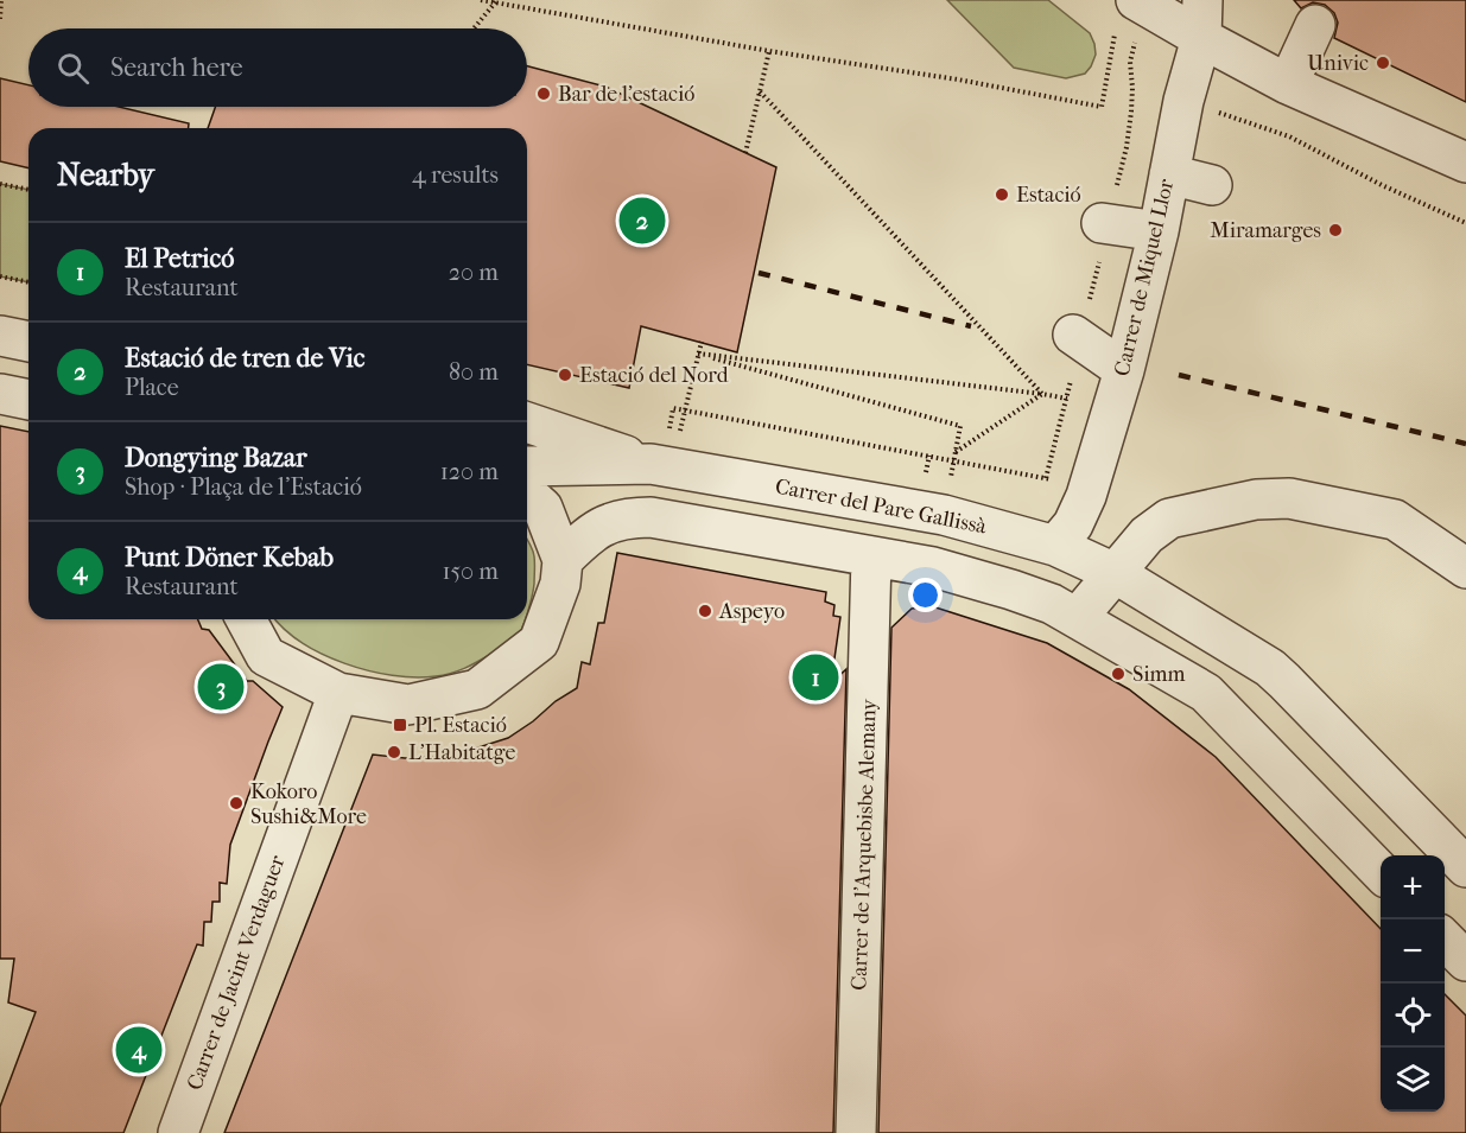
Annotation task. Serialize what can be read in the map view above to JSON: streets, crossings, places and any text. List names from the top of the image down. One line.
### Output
{"streets":{"street":["Carrer de Miquel Llor","Carrer del Pare Gallissà","Carrer de l'Arquebisbe Alemany","Carrer de Jacint Verdaguer"]},"crossings":[["Carrer de Miquel Llor","Carrer del Pare Gallissà"]],"places":{"other":["Univic","Bar de l'estació","Estació","Miramarges","Estació del Nord","Aspeyo","Simm","L'Habitatge","Kokoro Sushi&More"],"transit":["Pl. Estació"]},"page":{"search":"Search here","heading":["Nearby","4 results"],"pins":["2","1","3","4"],"list":[{"mark":"1","name":"El Petricó","note":"Restaurant","value":"20 m"},{"mark":"2","name":"Estació de tren de Vic","note":"Place","value":"80 m"},{"mark":"3","name":"Dongying Bazar","note":"Shop · Plaça de l'Estació","value":"120 m"},{"mark":"4","name":"Punt Döner Kebab","note":"Restaurant","value":"150 m"}],"map_buttons":["+","−"]}}
